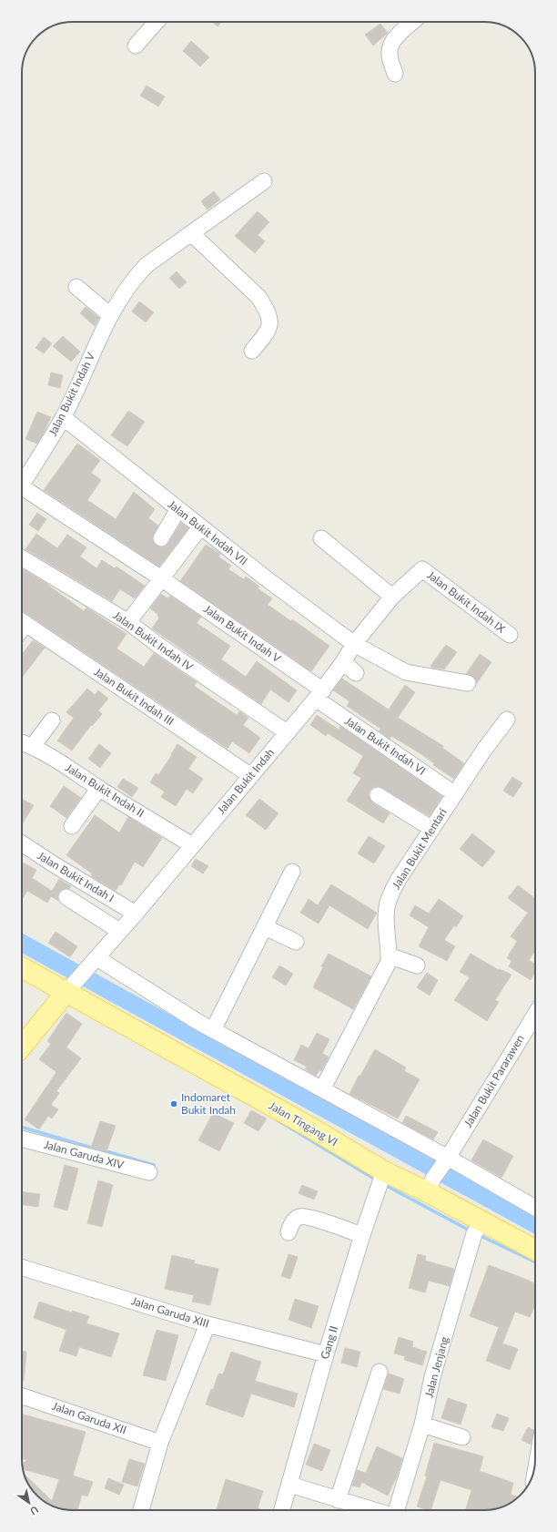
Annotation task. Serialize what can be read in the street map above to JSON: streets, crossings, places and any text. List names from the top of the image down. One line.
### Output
{"streets":{"main road":["Jalan Tingang VI"],"street":["Jalan Bukit Indah V","Jalan Bukit Indah VII","Jalan Bukit Indah IX","Jalan Bukit Indah IV","Jalan Bukit Indah III","Jalan Bukit Indah VI","Jalan Bukit Indah","Jalan Bukit Indah II","Jalan Bukit Mentari","Jalan Bukit Indah I","Jalan Bukit Pararawen","Jalan Garuda XIV","Jalan Garuda XIII","Gang II","Jalan Jenjang","Jalan Garuda XII"]},"crossings":[["Jalan Bukit Indah V","Jalan Bukit Indah VII"],["Jalan Bukit Indah V","Jalan Bukit Indah VI"],["Jalan Bukit Indah V","Jalan Bukit Indah"],["Jalan Bukit Indah VII","Jalan Bukit Indah"],["Jalan Bukit Indah IX","Jalan Bukit Indah"],["Jalan Bukit Indah IV","Jalan Bukit Indah"],["Jalan Bukit Indah III","Jalan Bukit Indah"],["Jalan Bukit Indah VI","Jalan Bukit Indah"],["Jalan Bukit Indah VI","Jalan Bukit Mentari"],["Jalan Bukit Indah","Jalan Bukit Indah II"],["Jalan Bukit Indah","Jalan Bukit Indah I"],["Jalan Bukit Indah","Jalan Tingang VI"],["Jalan Bukit Pararawen","Jalan Tingang VI"],["Jalan Tingang VI","Gang II"],["Jalan Tingang VI","Jalan Jenjang"],["Jalan Garuda XIII","Gang II"]],"places":["Indomaret Bukit Indah"],"north":"bottom right"}
